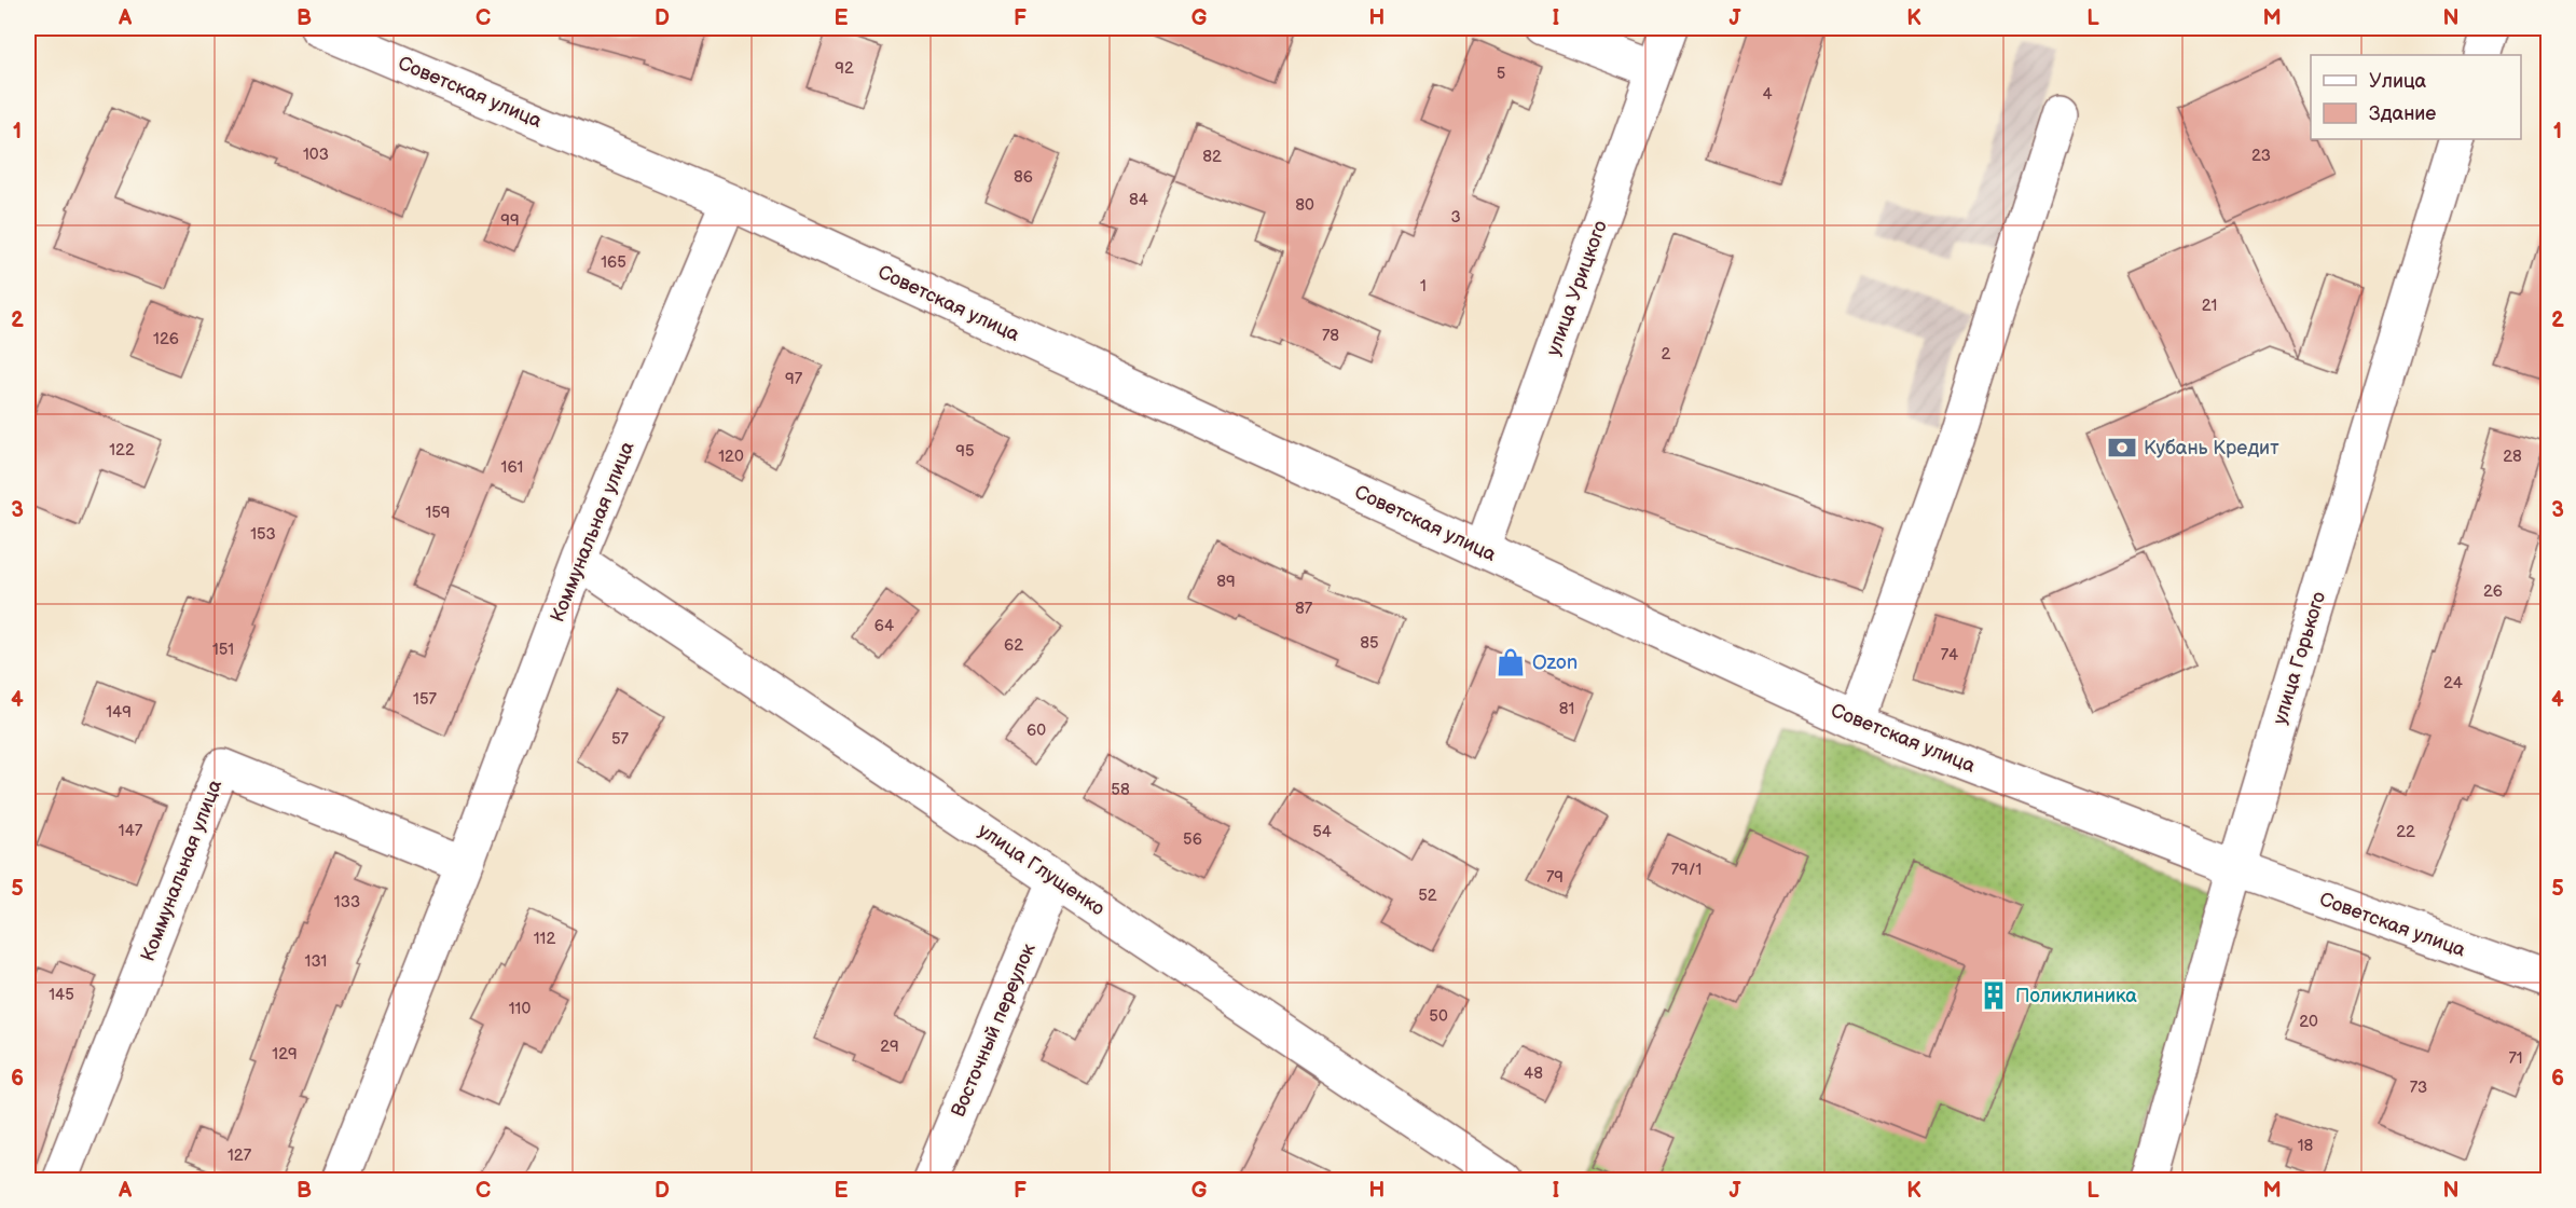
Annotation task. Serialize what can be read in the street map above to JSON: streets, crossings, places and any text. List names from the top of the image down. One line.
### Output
{"streets":{"street":["Советская улица","улица Урицкого","Коммунальная улица","улица Горького","улица Глущенко","Восточный переулок"]},"crossings":[["Советская улица","улица Урицкого"],["Советская улица","Коммунальная улица"],["Советская улица","улица Горького"],["Коммунальная улица","улица Глущенко"],["улица Глущенко","Восточный переулок"]],"places":{"bank":["Кубань Кредит"],"shop":["Ozon"],"building":["Поликлиника"]},"house_numbers":["92","5","4","103","23","82","86","84","80","3","99","165","1","21","78","126","2","97","122","95","120","28","161","159","153","89","26","87","64","85","62","151","74","24","157","81","149","60","57","58","147","54","22","56","79/1","79","52","133","112","131","145","110","50","20","29","129","71","48","73","18","127"],"legend":["Улица","Здание"],"grid":{"columns":["A","B","C","D","E","F","G","H","I","J","K","L","M","N"],"rows":["1","2","3","4","5","6"]}}
